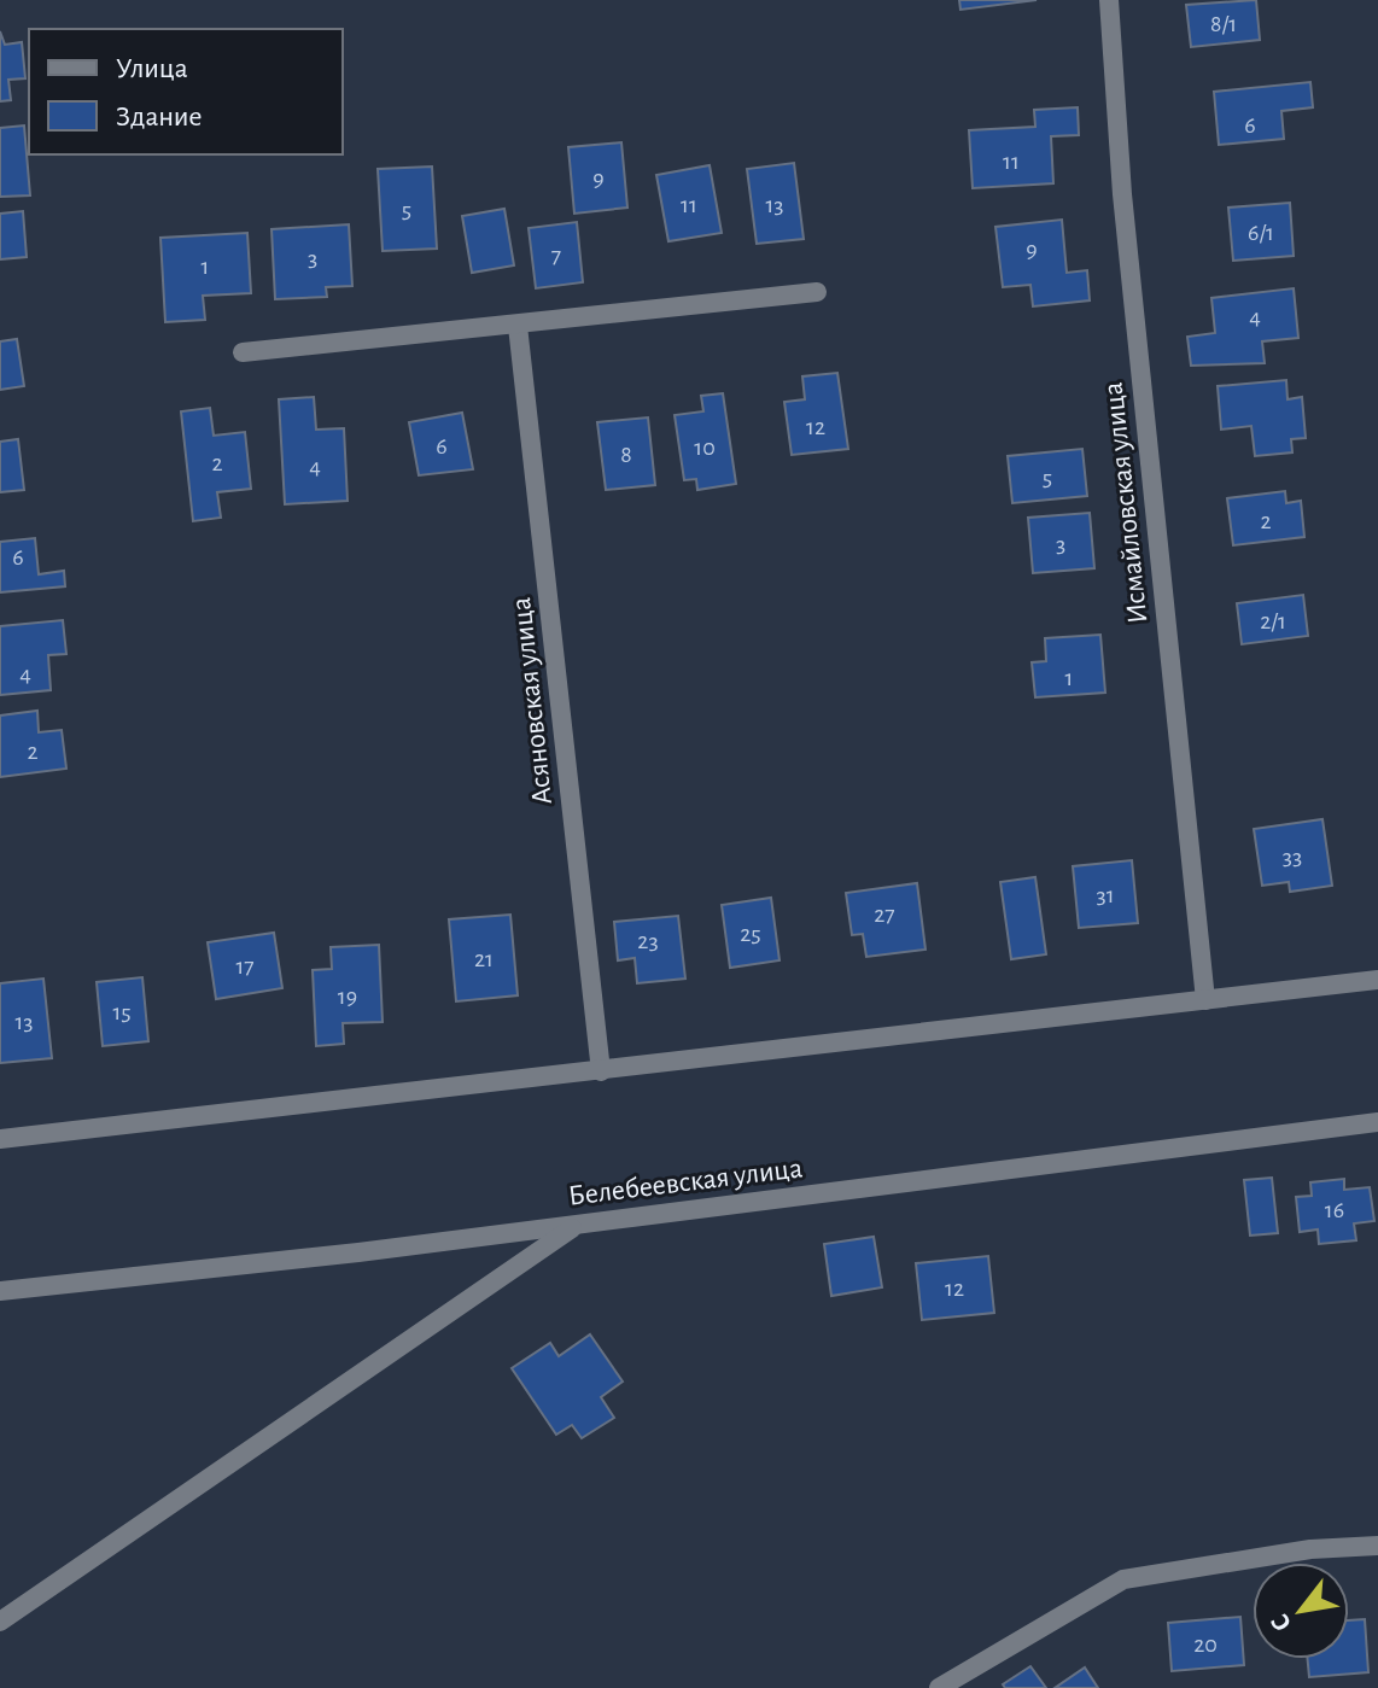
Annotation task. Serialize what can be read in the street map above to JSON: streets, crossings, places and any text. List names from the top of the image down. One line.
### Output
{"streets":{"street":["Исмайловская улица","Асяновская улица","Белебеевская улица"]},"house_numbers":["8/1","6","11","9","11","13","5","6/1","9","7","3","1","4","12","6","10","8","2","4","5","2","3","6","2/1","4","1","2","33","31","27","25","23","21","17","19","15","13","16","12","20"],"legend":["Улица","Здание"],"north":"bottom left"}
